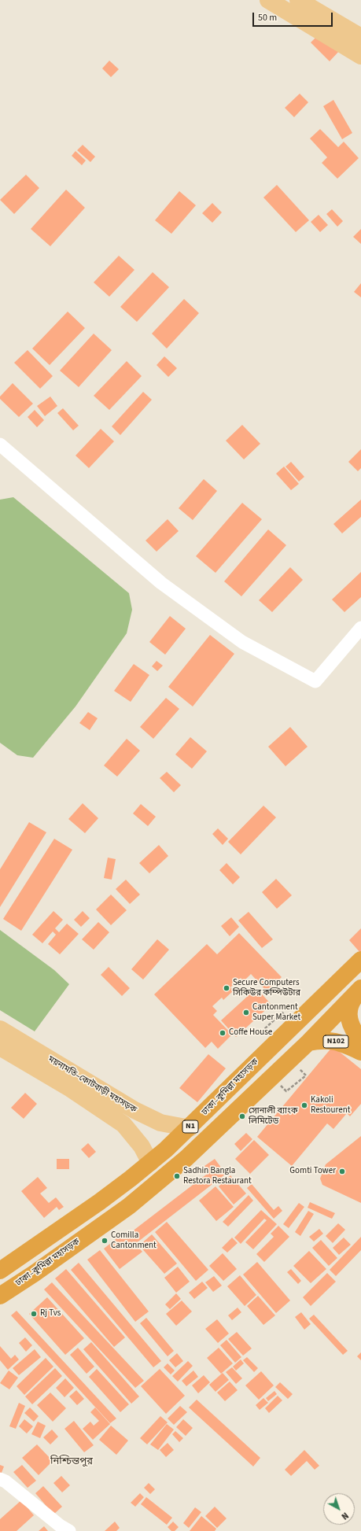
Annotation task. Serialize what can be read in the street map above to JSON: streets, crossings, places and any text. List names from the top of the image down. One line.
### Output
{"streets":{"highway":["N102","ঢাকা–কুমিল্লা মহাসড়ক","N1"],"main road":["ময়নামতি–কোটবাড়ী মহাসড়ক"]},"crossings":[["N102","ঢাকা–কুমিল্লা মহাসড়ক"],["ময়নামতি–কোটবাড়ী মহাসড়ক","ঢাকা–কুমিল্লা মহাসড়ক"]],"districts":["নিশ্চিন্তপুর"],"places":["Secure Computers সিকিউর কম্পিউটার","Cantonment Super Market","Coffe House","Kakoli Restourent","সোনালী ব্যাংক লিমিটেড","Gomti Tower","Sadhin Bangla Restora Restaurant","Comilla Cantonment","Rj Tvs"],"scale_bar":"50 m","north":"bottom right"}
